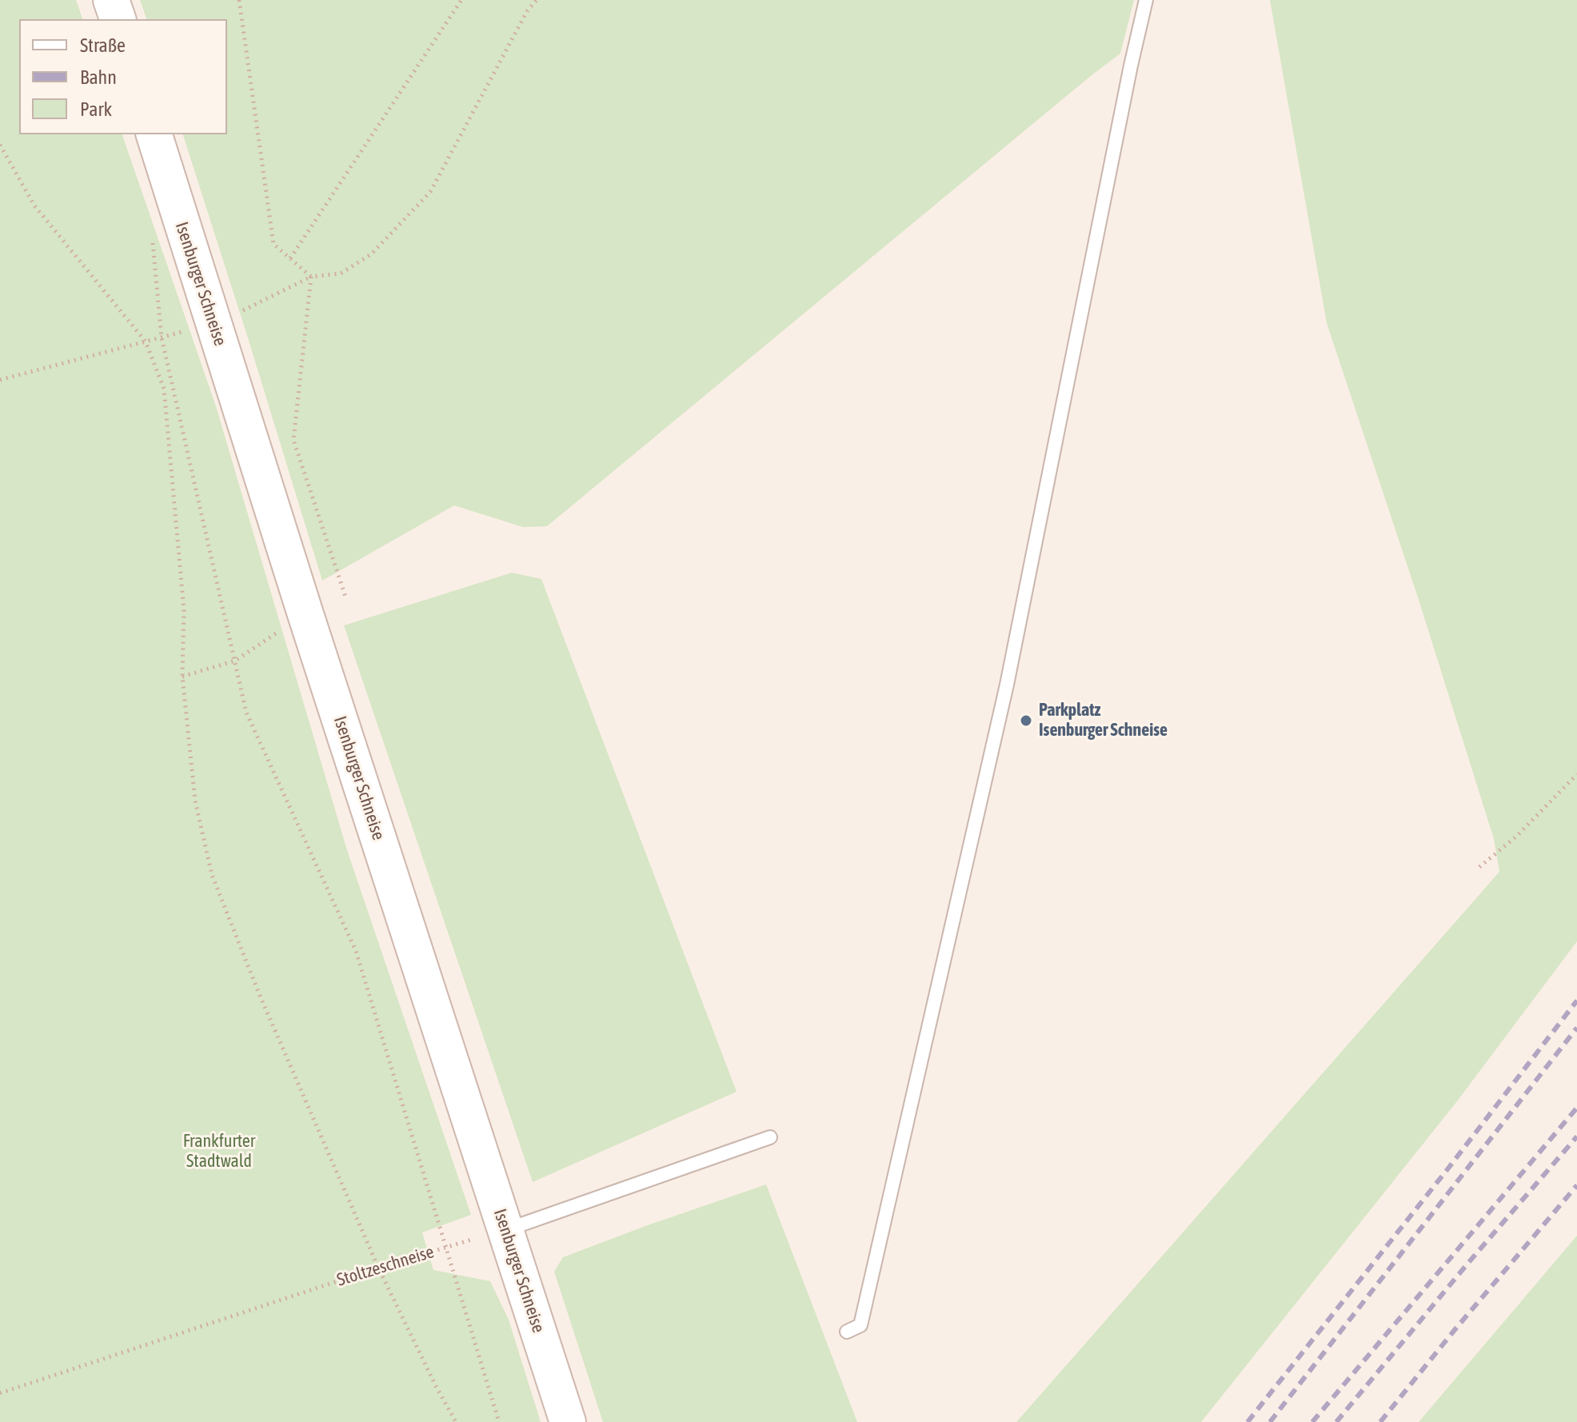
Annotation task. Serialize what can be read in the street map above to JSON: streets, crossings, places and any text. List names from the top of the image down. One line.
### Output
{"streets":{"main road":["Isenburger Schneise"],"path":["Stoltzeschneise"]},"crossings":[["Isenburger Schneise","Stoltzeschneise"]],"parks":["Frankfurter Stadtwald"],"places":["Parkplatz Isenburger Schneise"],"legend":["Straße","Bahn","Park"]}
